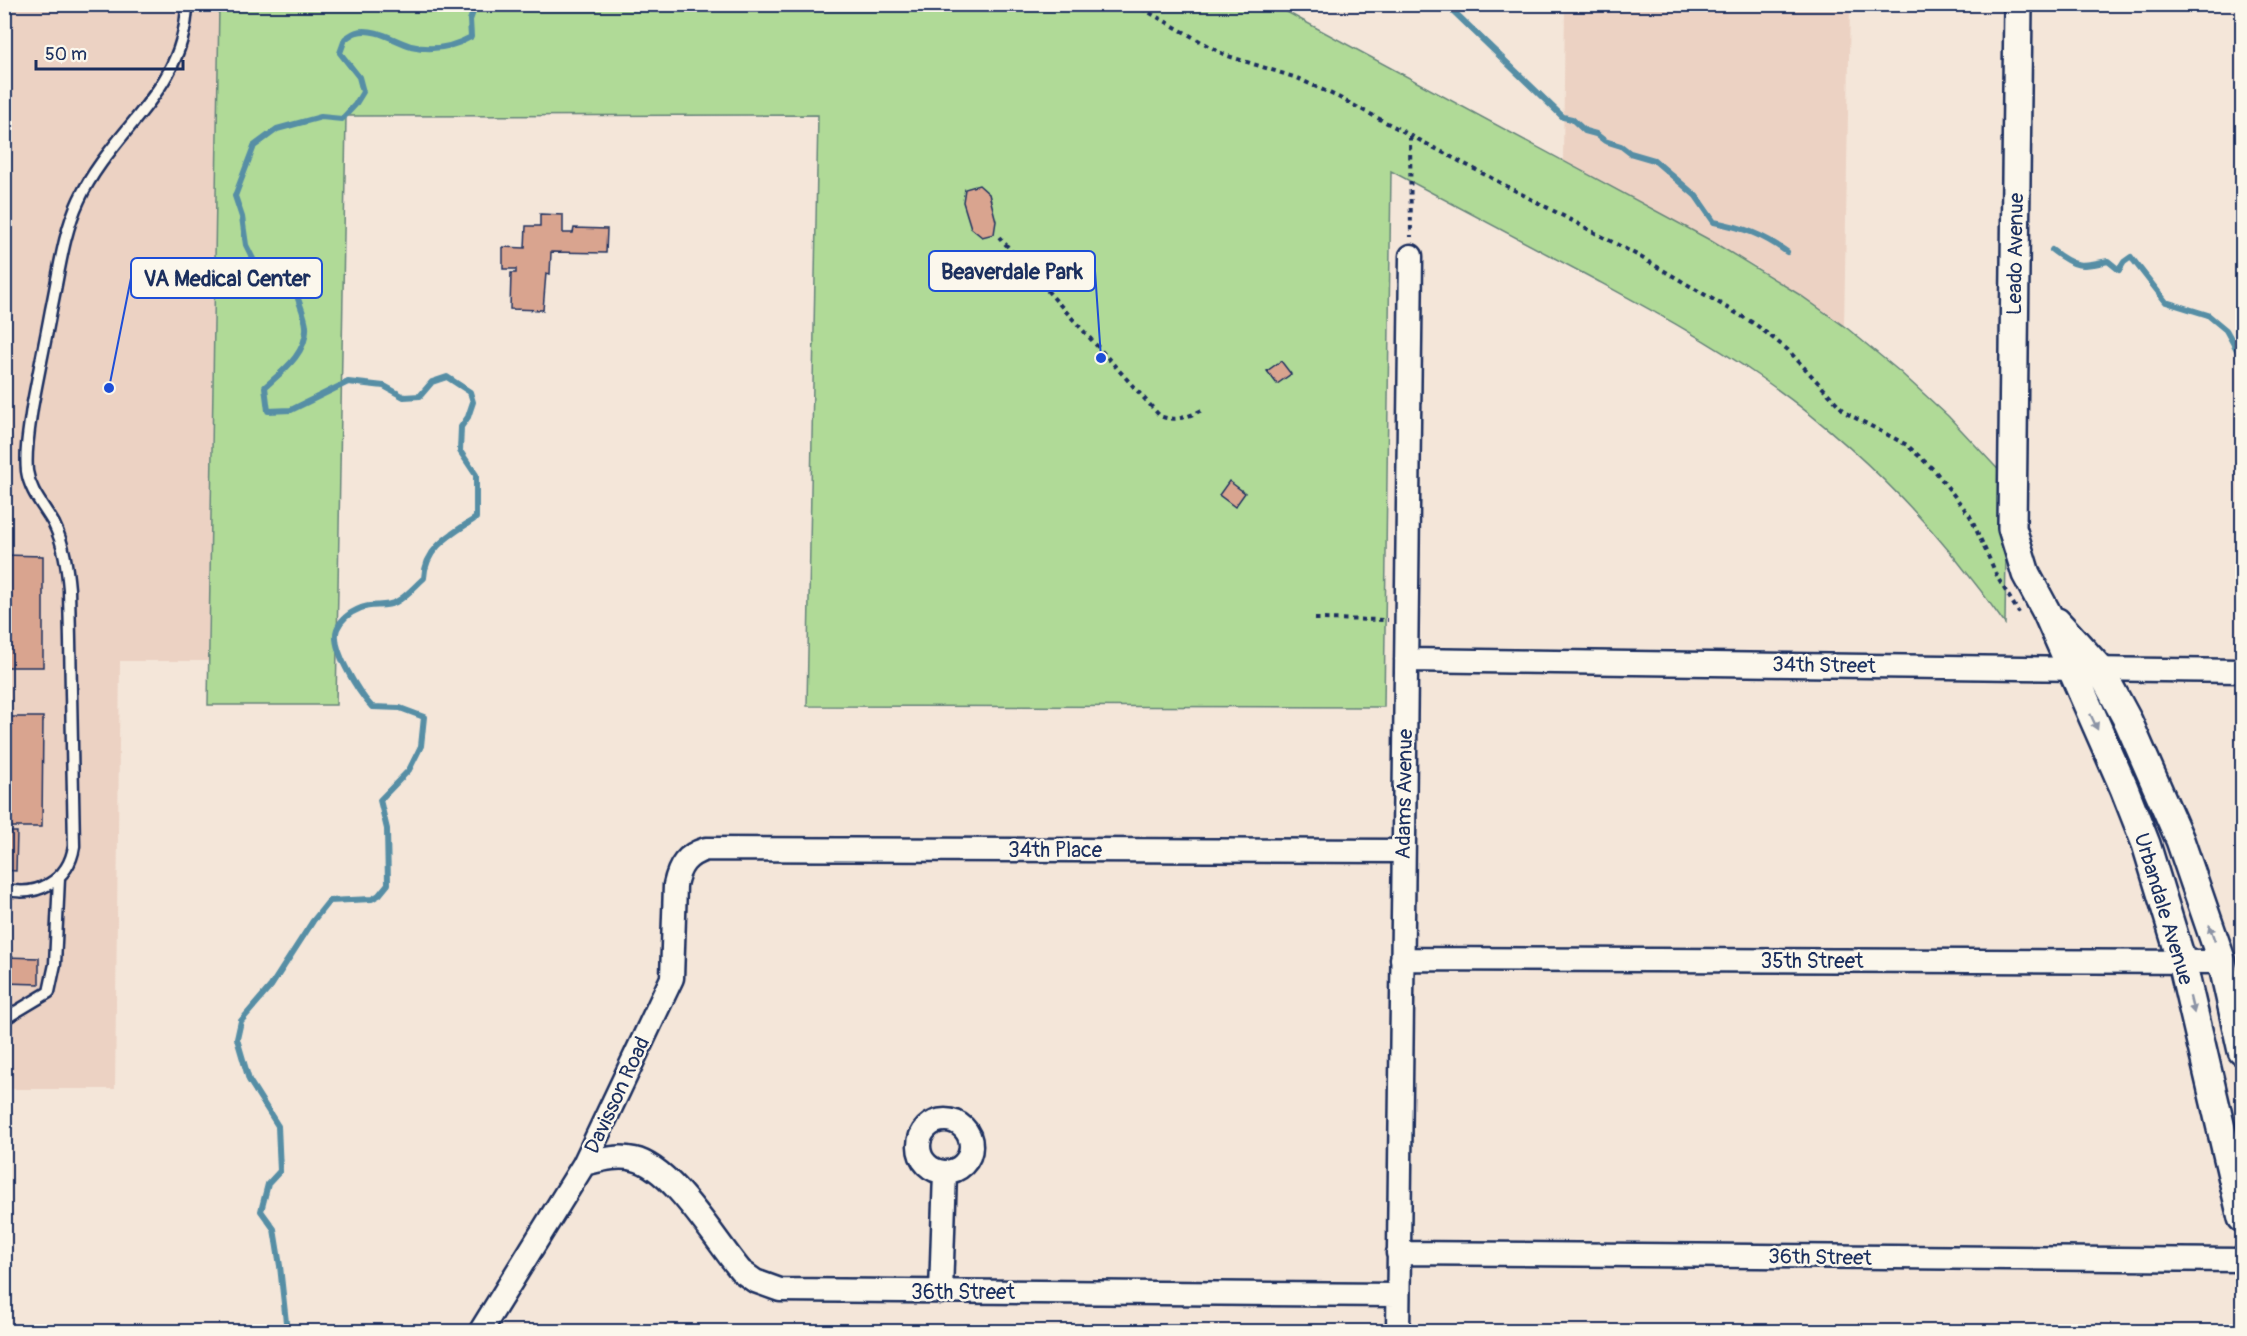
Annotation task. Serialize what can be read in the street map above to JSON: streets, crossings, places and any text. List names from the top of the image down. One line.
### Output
{"streets":{"street":["Leado Avenue","34th Street","Adams Avenue","34th Place","Urbandale Avenue","35th Street","Davisson Road","36th Street"]},"crossings":[["Leado Avenue","Urbandale Avenue"],["34th Street","Adams Avenue"],["34th Street","Urbandale Avenue"],["Adams Avenue","34th Place"],["Adams Avenue","35th Street"],["Adams Avenue","36th Street"],["34th Place","Davisson Road"],["Urbandale Avenue","35th Street"],["Davisson Road","36th Street"]],"places":["Beaverdale Park","VA Medical Center"],"scale_bar":"50 m"}
